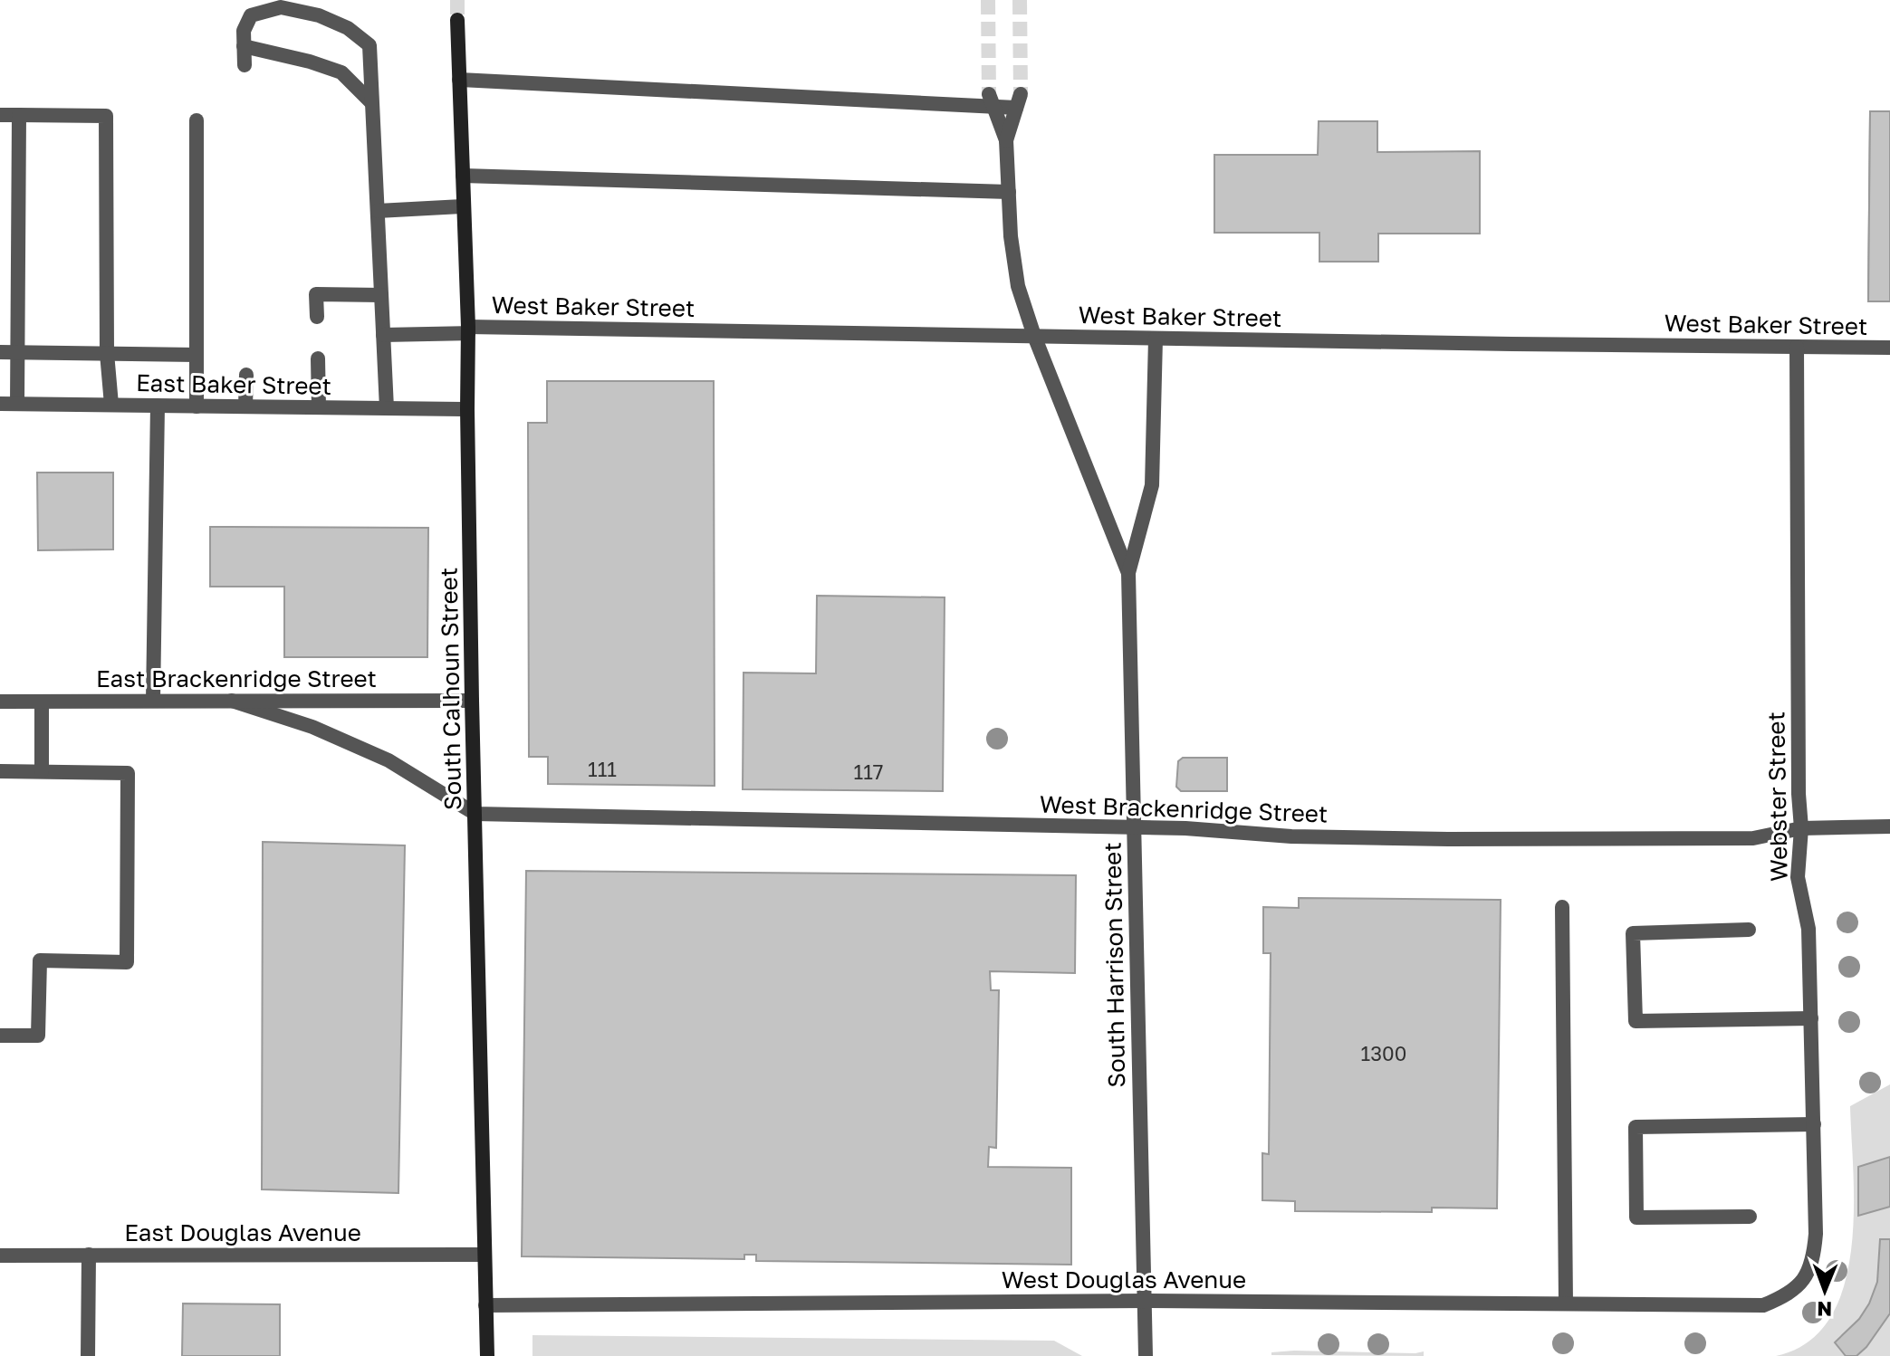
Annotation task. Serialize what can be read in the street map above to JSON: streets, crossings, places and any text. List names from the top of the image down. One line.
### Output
{"streets":{"street":["West Baker Street","East Baker Street","East Brackenridge Street","South Calhoun Street","Webster Street","West Brackenridge Street","South Harrison Street","East Douglas Avenue","West Douglas Avenue"]},"crossings":[["West Baker Street","South Calhoun Street"],["West Baker Street","Webster Street"],["West Baker Street","South Harrison Street"],["East Baker Street","South Calhoun Street"],["East Brackenridge Street","South Calhoun Street"],["South Calhoun Street","West Brackenridge Street"],["South Calhoun Street","East Douglas Avenue"],["South Calhoun Street","West Douglas Avenue"],["Webster Street","West Brackenridge Street"],["Webster Street","West Douglas Avenue"],["West Brackenridge Street","South Harrison Street"],["South Harrison Street","West Douglas Avenue"]],"house_numbers":["111","117","1300"],"north":"bottom"}
